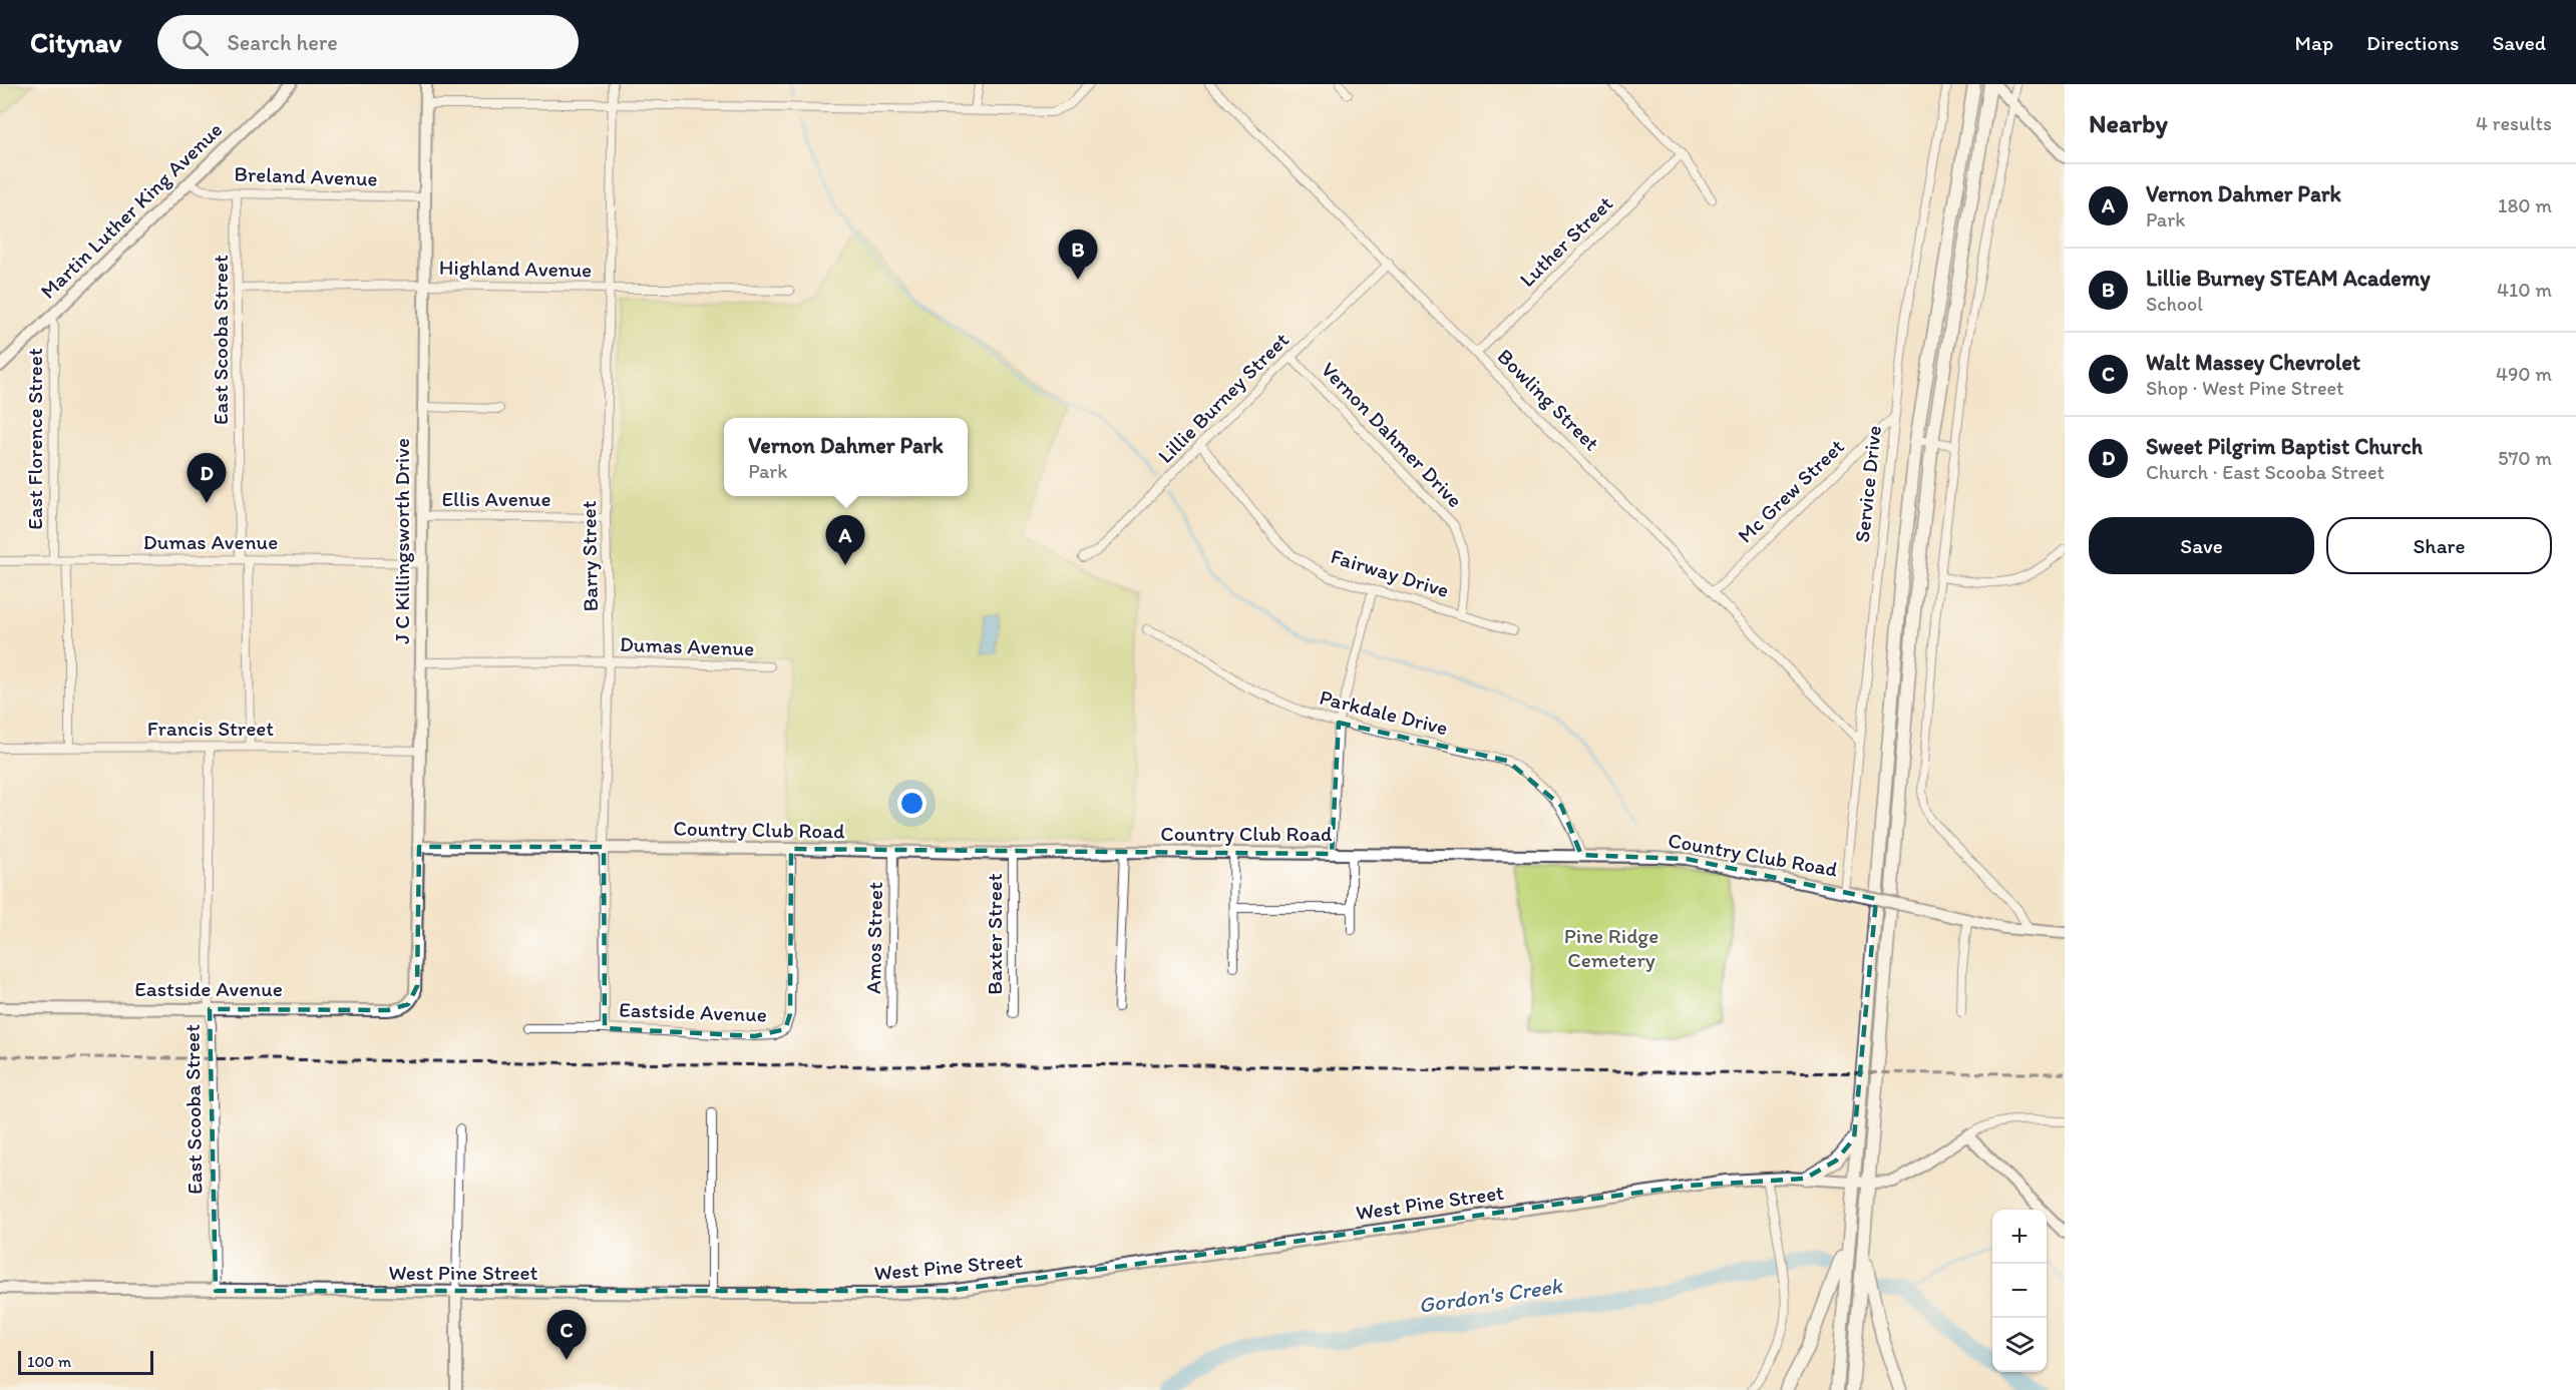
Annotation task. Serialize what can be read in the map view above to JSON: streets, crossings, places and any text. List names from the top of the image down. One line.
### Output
{"streets":{"street":["Breland Avenue","Martin Luther King Avenue","Luther Street","Highland Avenue","East Scooba Street","Lillie Burney Street","Bowling Street","Vernon Dahmer Drive","East Florence Street","Service Drive","Mc Grew Street","Ellis Avenue","J C Killingsworth Drive","Dumas Avenue","Barry Street","Fairway Drive","Parkdale Drive","Francis Street","Country Club Road","Baxter Street","Amos Street","Eastside Avenue","West Pine Street"]},"crossings":[["Breland Avenue","Martin Luther King Avenue"],["Breland Avenue","East Scooba Street"],["Breland Avenue","J C Killingsworth Drive"],["Martin Luther King Avenue","East Florence Street"],["Luther Street","Bowling Street"],["Highland Avenue","East Scooba Street"],["Highland Avenue","J C Killingsworth Drive"],["Highland Avenue","Barry Street"],["East Scooba Street","Dumas Avenue"],["East Scooba Street","Francis Street"],["East Scooba Street","Eastside Avenue"],["East Scooba Street","West Pine Street"],["Lillie Burney Street","Bowling Street"],["Lillie Burney Street","Vernon Dahmer Drive"],["Lillie Burney Street","Fairway Drive"],["Bowling Street","Service Drive"],["Bowling Street","Mc Grew Street"],["Vernon Dahmer Drive","Fairway Drive"],["East Florence Street","Dumas Avenue"],["Service Drive","Mc Grew Street"],["Service Drive","Country Club Road"],["Ellis Avenue","J C Killingsworth Drive"],["Ellis Avenue","Barry Street"],["J C Killingsworth Drive","Dumas Avenue"],["J C Killingsworth Drive","Francis Street"],["J C Killingsworth Drive","Country Club Road"],["J C Killingsworth Drive","Eastside Avenue"],["Dumas Avenue","Barry Street"],["Barry Street","Country Club Road"],["Barry Street","Eastside Avenue"],["Parkdale Drive","Country Club Road"],["Country Club Road","Baxter Street"],["Country Club Road","Amos Street"],["Country Club Road","Eastside Avenue"]],"water":["Gordon's Creek"],"parks":["Pine Ridge Cemetery"],"scale_bar":"100 m","page":{"header":"Citynav","search":"Search here","nav":["Map","Directions","Saved"],"heading":["Nearby","4 results"],"list":[{"mark":"A","name":"Vernon Dahmer Park","note":"Park","value":"180 m"},{"mark":"B","name":"Lillie Burney STEAM Academy","note":"School","value":"410 m"},{"mark":"C","name":"Walt Massey Chevrolet","note":"Shop · West Pine Street","value":"490 m"},{"mark":"D","name":"Sweet Pilgrim Baptist Church","note":"Church · East Scooba Street","value":"570 m"}],"pins":["B","D","A","C"],"popup":["Vernon Dahmer Park","Park"],"buttons":["Save","Share"],"map_buttons":["+","−"],"scale":"100 m"}}
